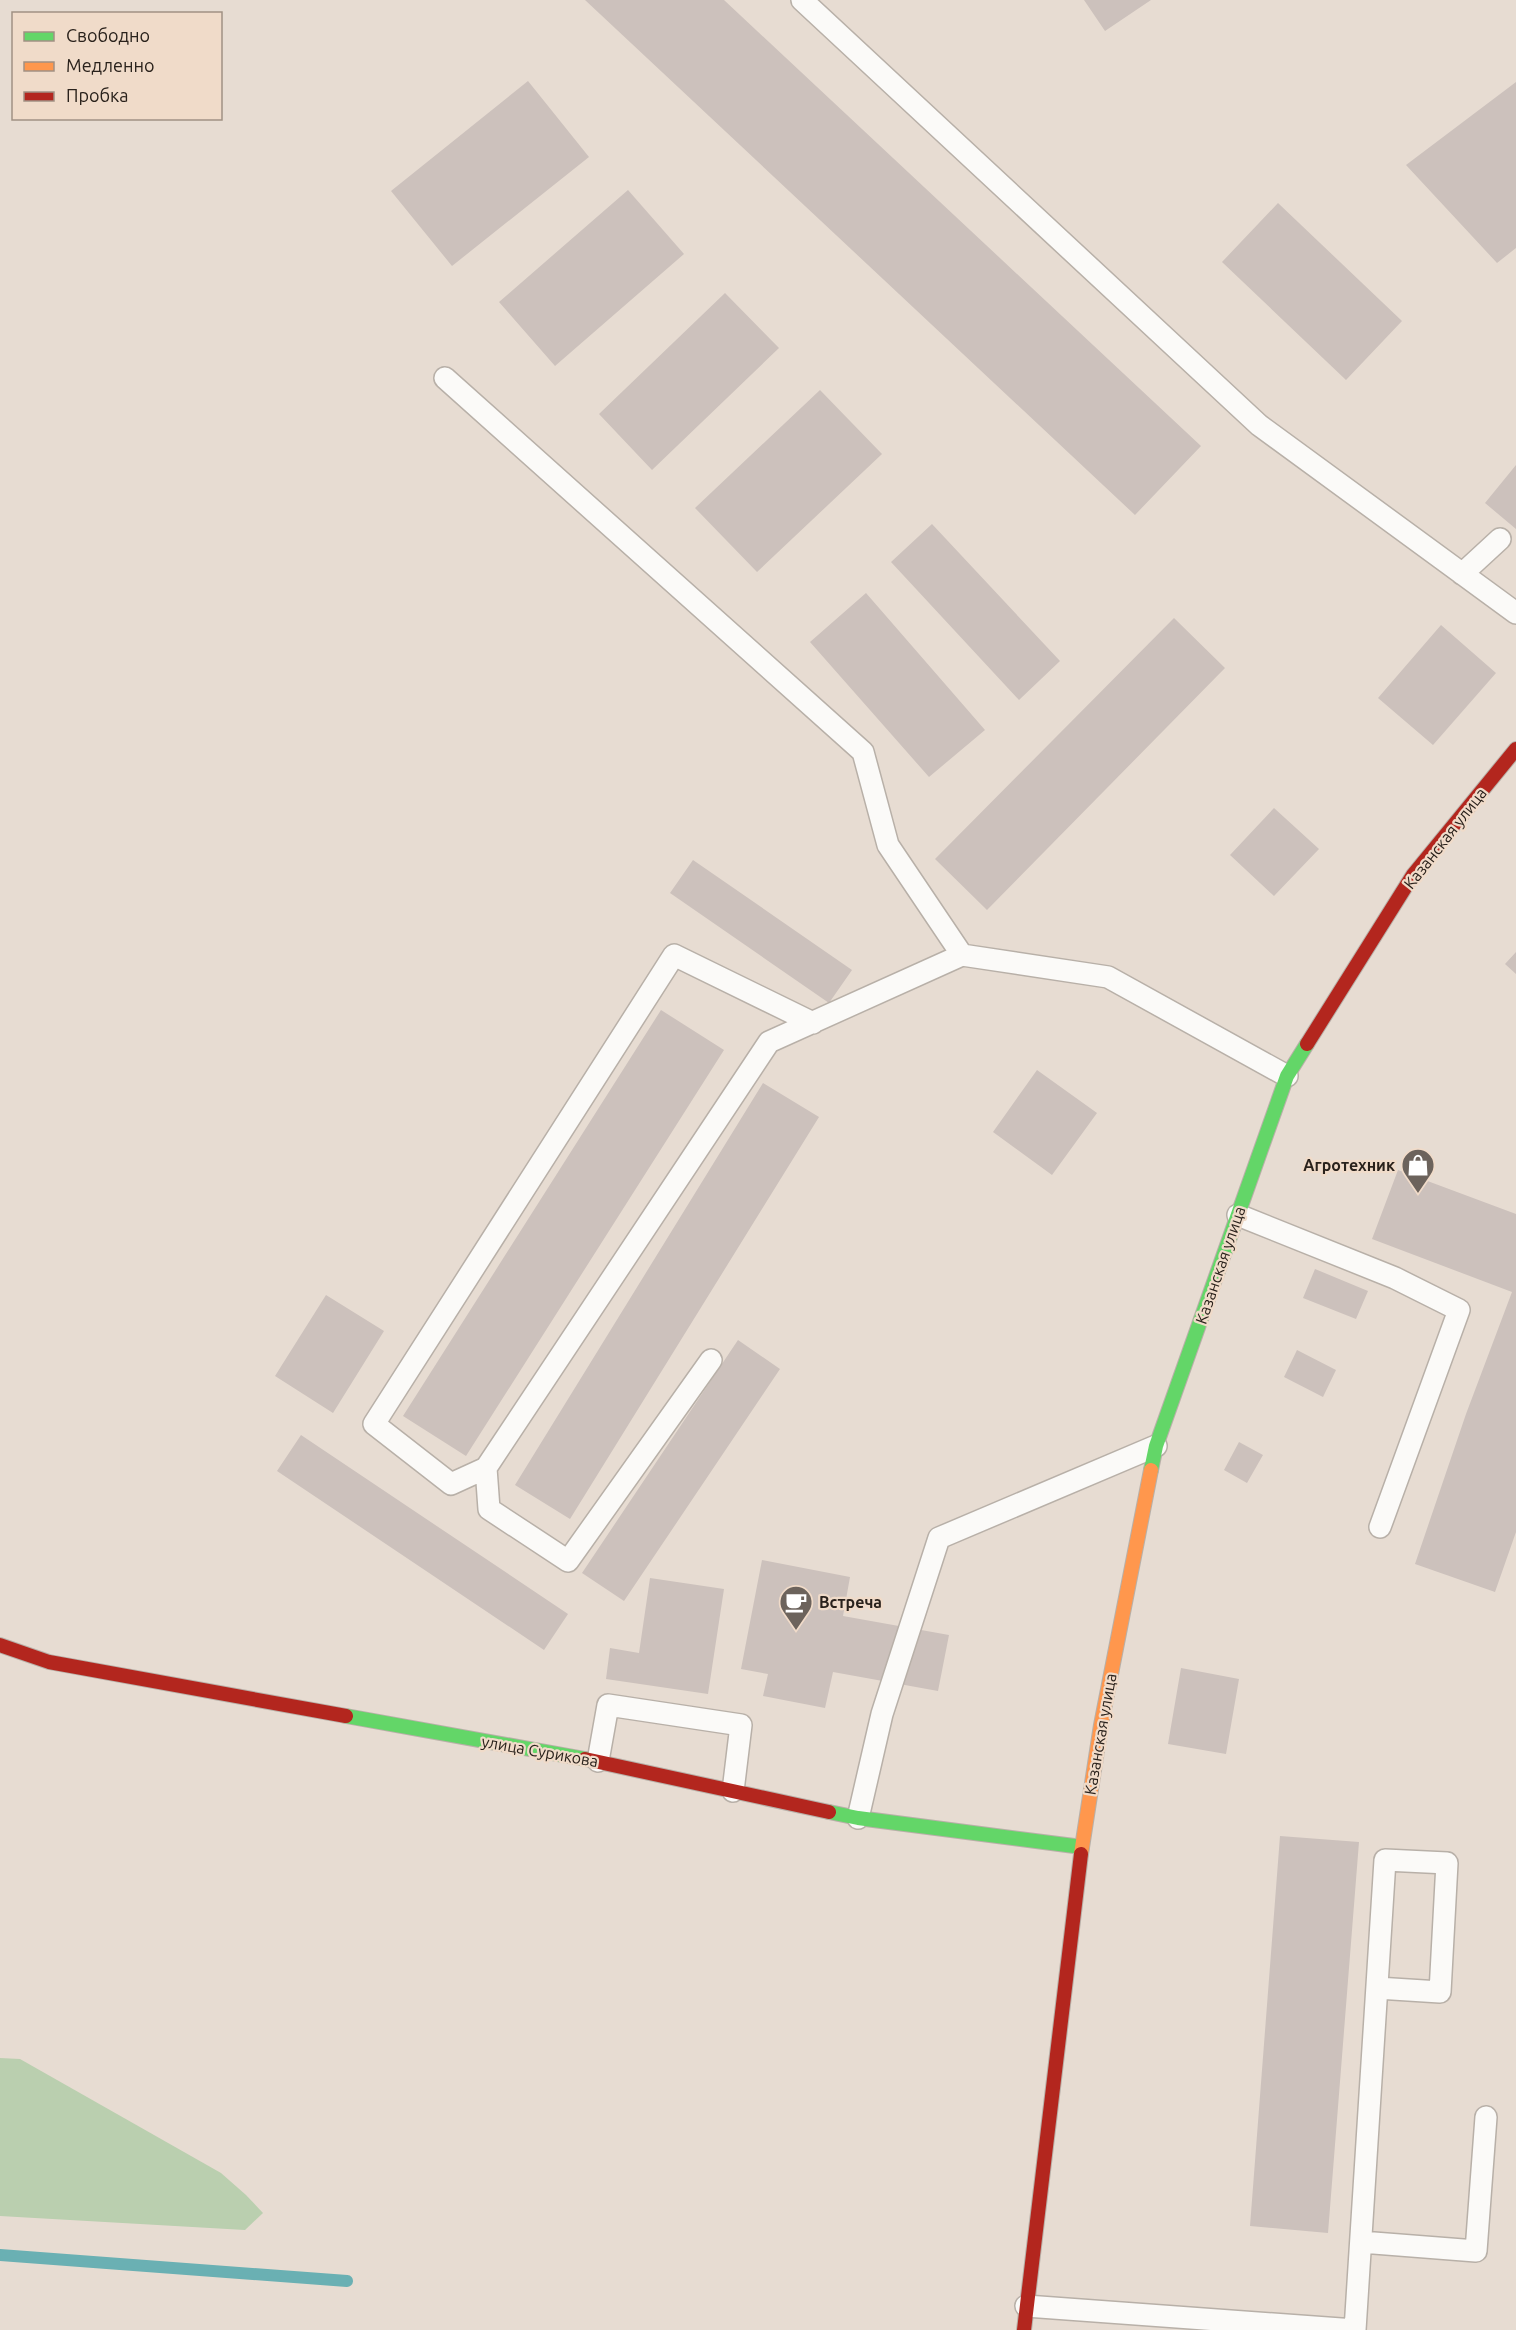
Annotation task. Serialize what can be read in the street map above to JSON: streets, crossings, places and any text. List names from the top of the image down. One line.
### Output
{"streets":{"main road":["Казанская улица","улица Сурикова"]},"crossings":[["Казанская улица","улица Сурикова"]],"places":{"shop":["Агротехник"],"cafe":["Встреча"]},"legend":["Свободно","Медленно","Пробка"]}
